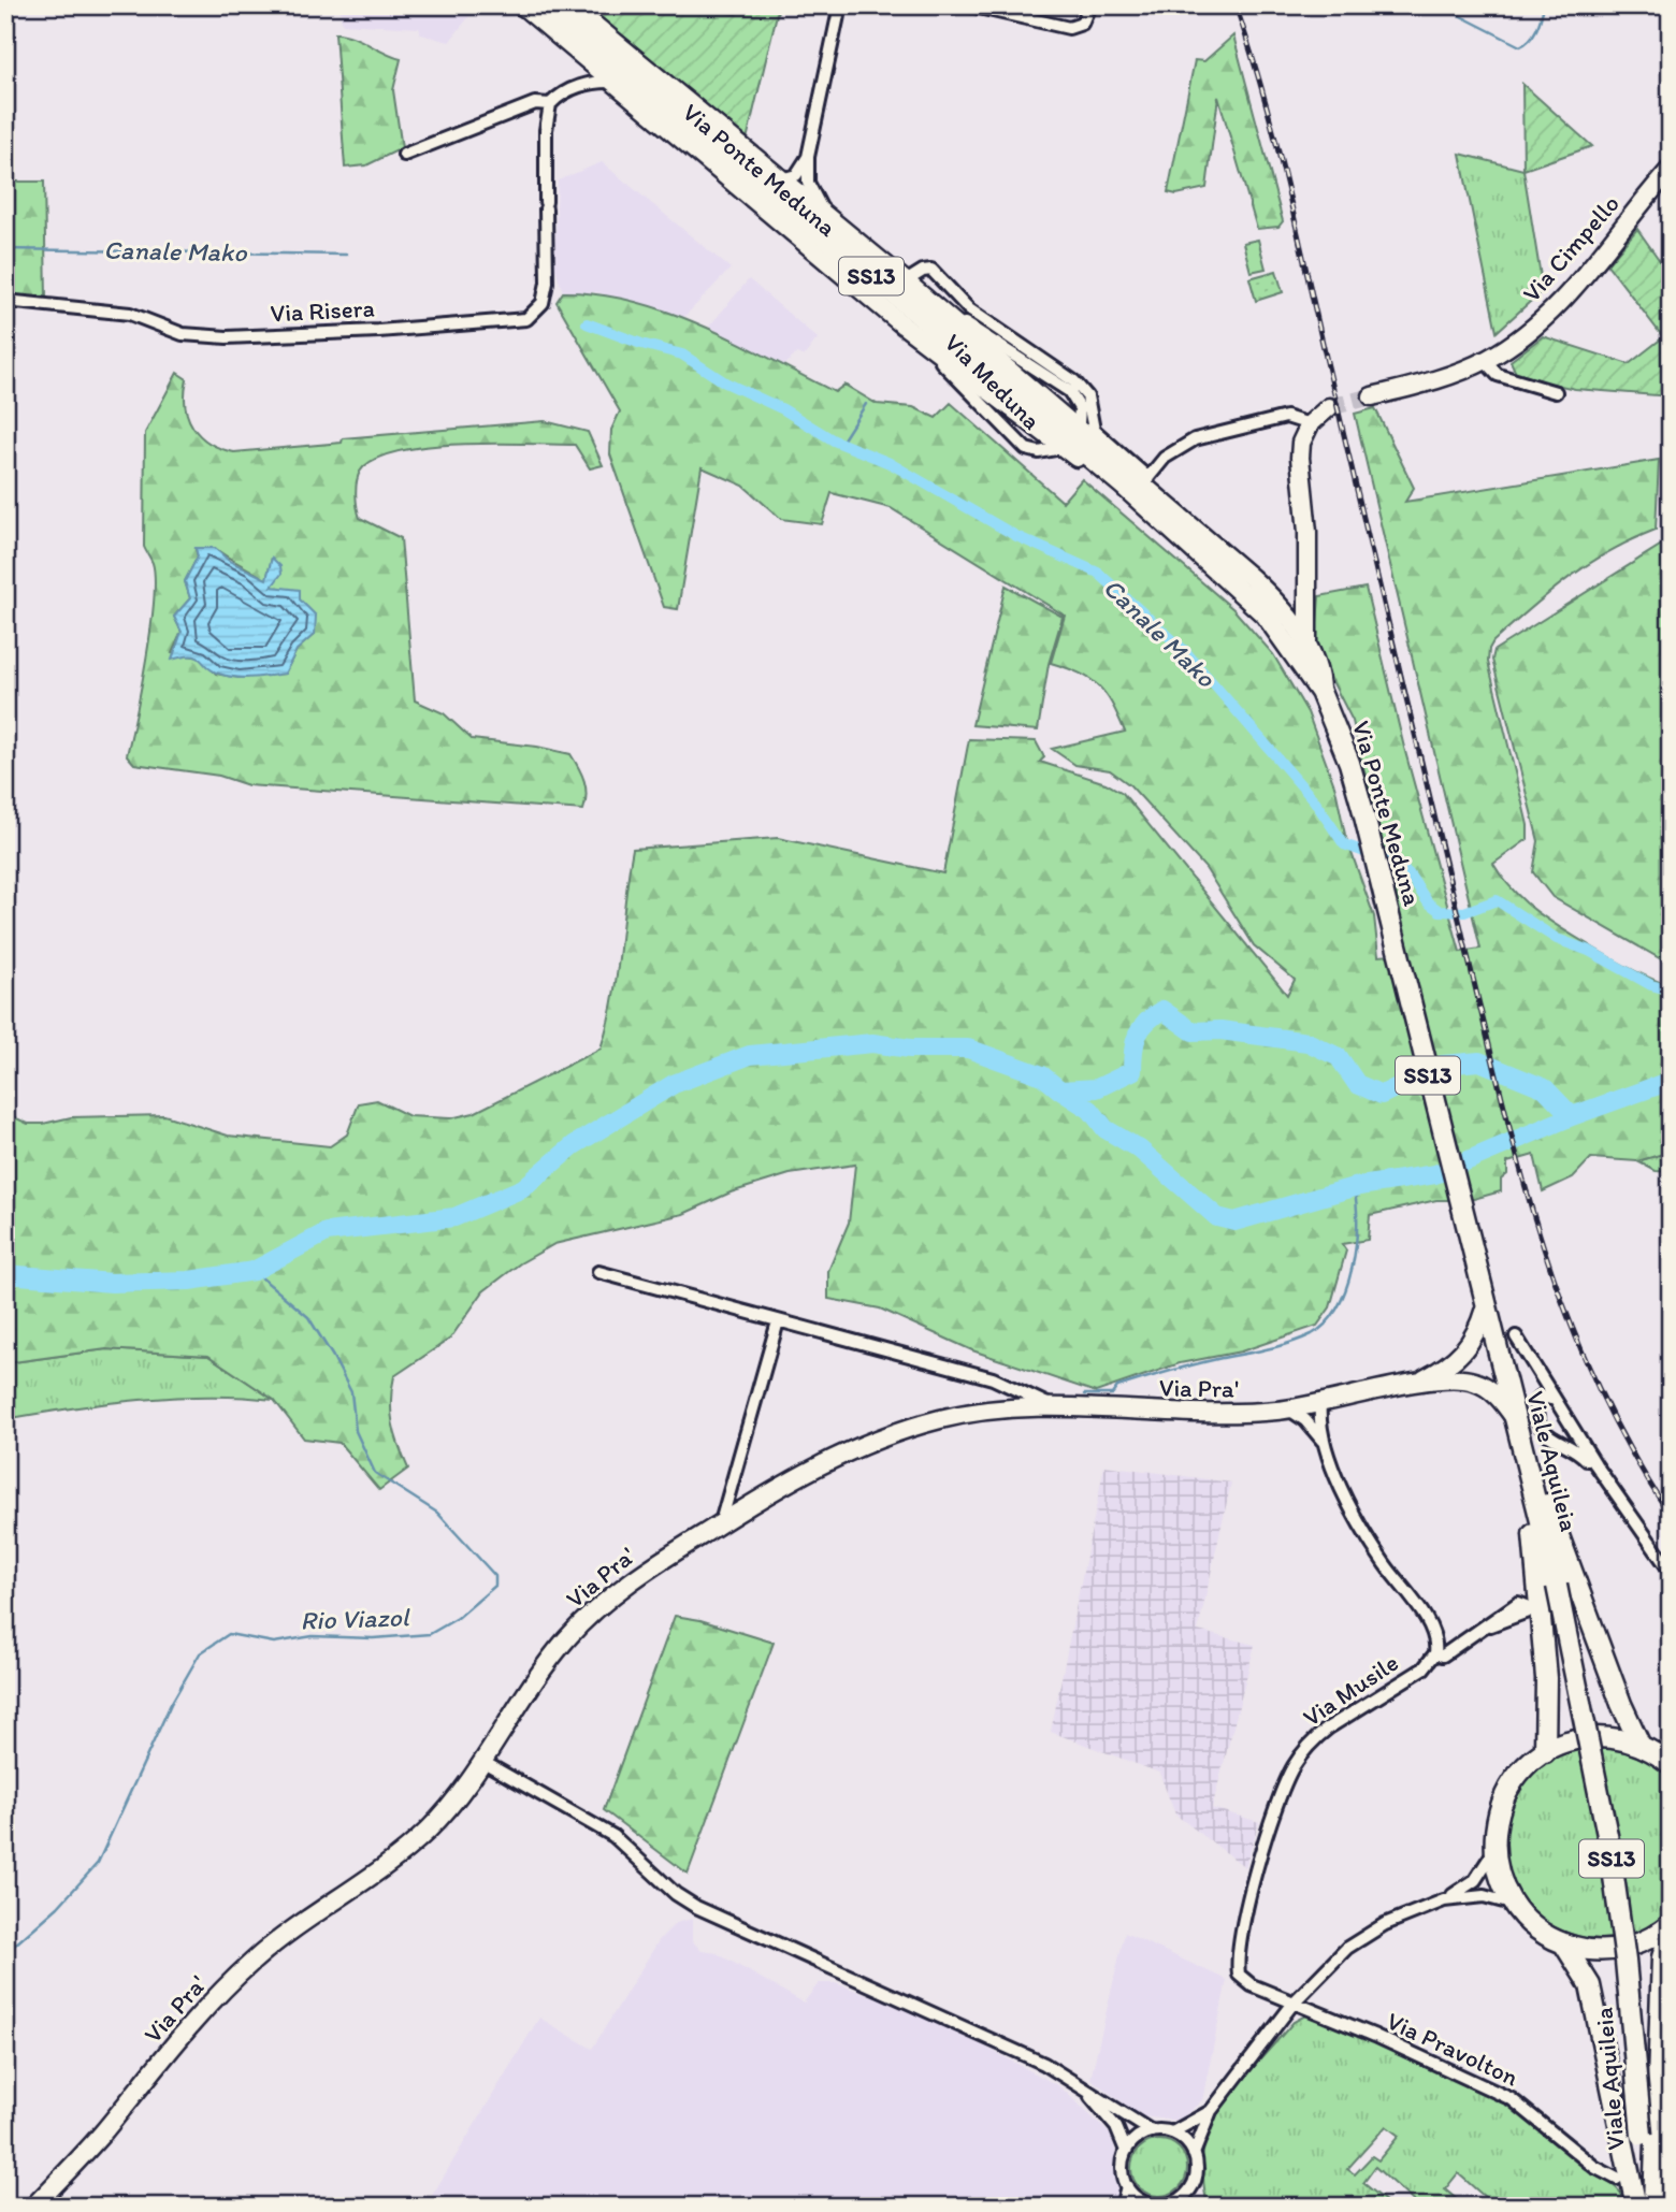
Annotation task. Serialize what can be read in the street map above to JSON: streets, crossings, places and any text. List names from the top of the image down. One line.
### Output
{"streets":{"main road":["Via Ponte Meduna","SS13","Viale Aquileia"],"street":["Via Cimpello","Via Risera","Via Meduna","Via Pra'","Via Musile","Via Pravolton"]},"crossings":[["Via Ponte Meduna","SS13"],["Via Ponte Meduna","Via Meduna"],["Via Ponte Meduna","Viale Aquileia"],["Via Pra'","Viale Aquileia"],["Via Musile","Via Pravolton"]],"water":["Canale Mako","Rio Viazol"]}
